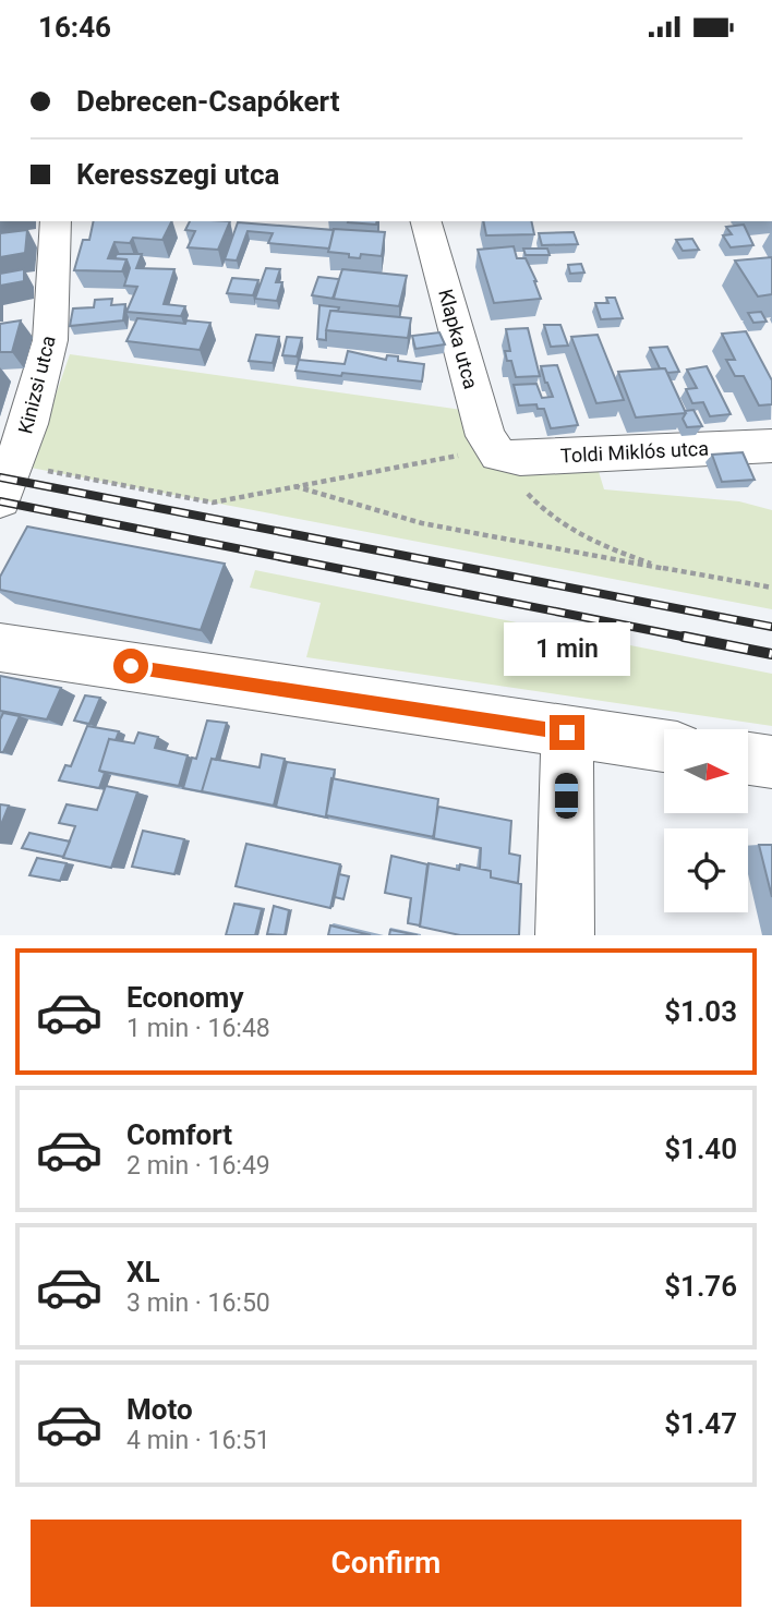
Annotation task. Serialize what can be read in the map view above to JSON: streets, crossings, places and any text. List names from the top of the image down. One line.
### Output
{"streets":{"street":["Klapka utca","Kinizsi utca","Toldi Miklós utca"]},"crossings":[["Klapka utca","Toldi Miklós utca"]],"north":"right","page":{"status":"16:46","banner":["Debrecen-Csapókert","Keresszegi utca"],"bubble":"1 min","list":[{"name":"Economy","note":"1 min · 16:48","value":"$1.03"},{"name":"Comfort","note":"2 min · 16:49","value":"$1.40"},{"name":"XL","note":"3 min · 16:50","value":"$1.76"},{"name":"Moto","note":"4 min · 16:51","value":"$1.47"}],"buttons":"Confirm"}}
